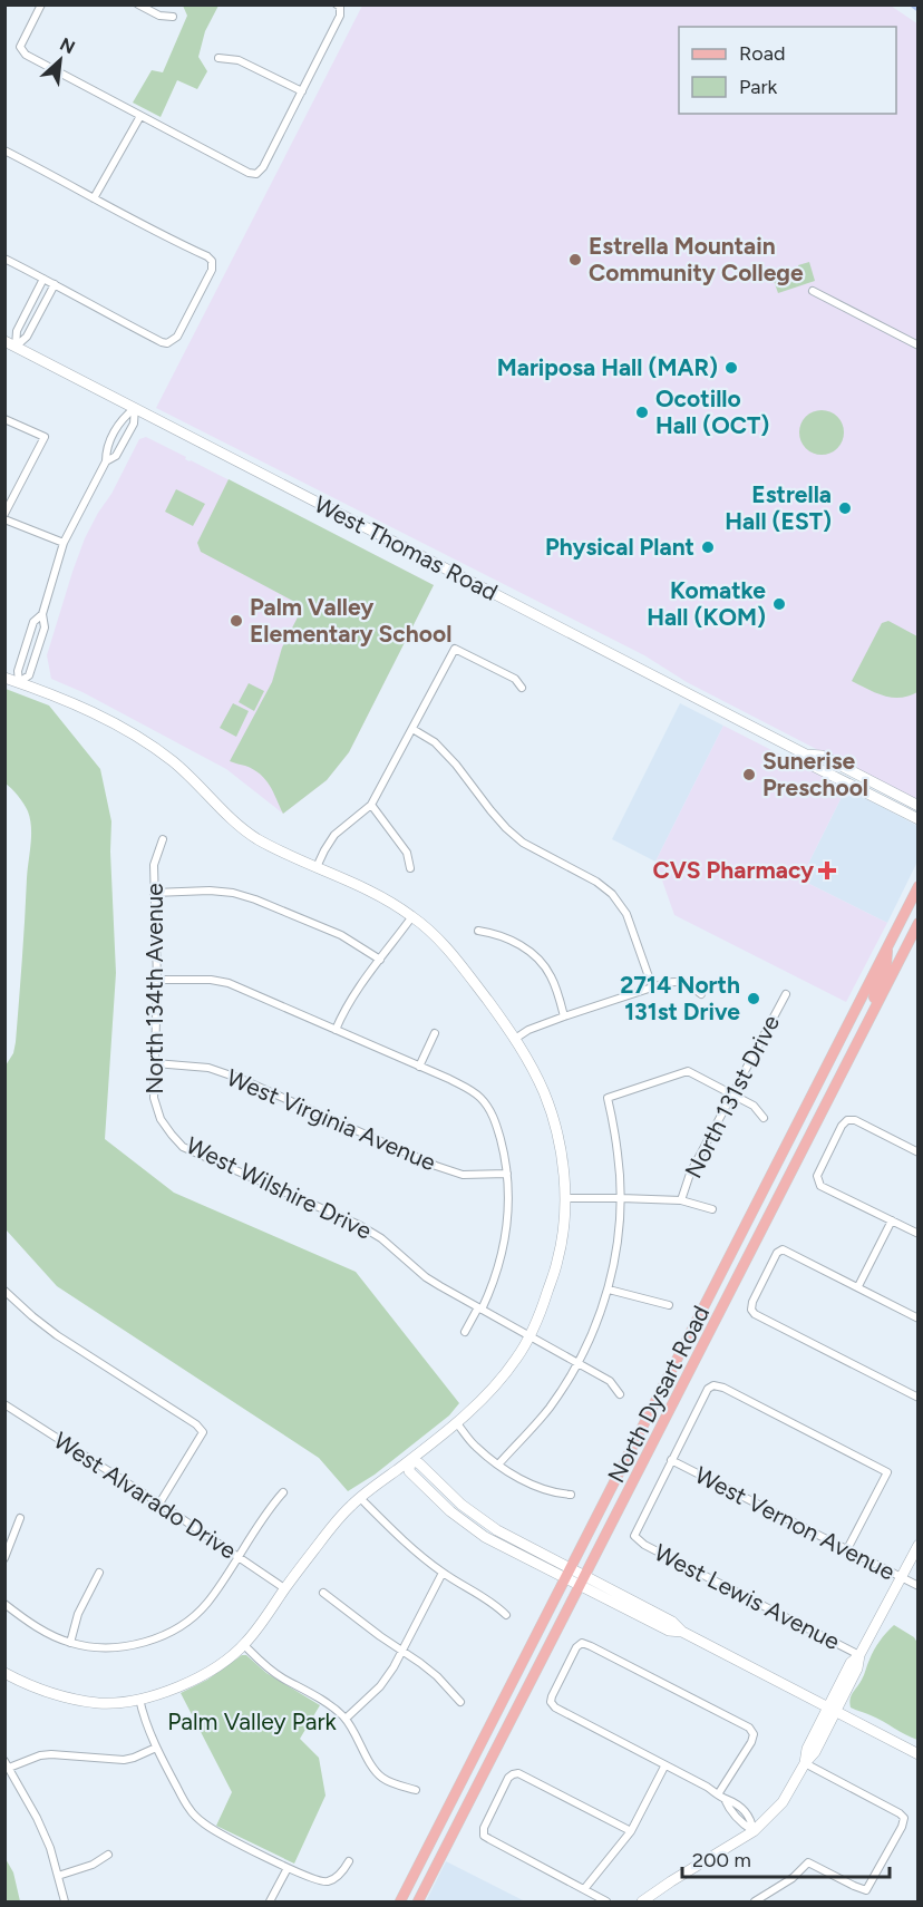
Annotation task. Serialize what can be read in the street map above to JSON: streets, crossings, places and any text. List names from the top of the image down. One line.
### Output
{"streets":{"main road":["North Dysart Road"],"street":["West Thomas Road","North 134th Avenue","North 131st Drive","West Virginia Avenue","West Wilshire Drive","West Alvarado Drive","West Vernon Avenue","West Lewis Avenue"]},"crossings":[["North 134th Avenue","West Virginia Avenue"],["North 134th Avenue","West Wilshire Drive"],["West Vernon Avenue","West Lewis Avenue"]],"parks":["Palm Valley Park"],"places":{"other":["Estrella Mountain Community College","Mariposa Hall (MAR)","Ocotillo Hall (OCT)","Estrella Hall (EST)","Physical Plant","Komatke Hall (KOM)","Palm Valley Elementary School","Sunerise Preschool","2714 North 131st Drive"],"health":["CVS Pharmacy"]},"legend":["Road","Park"],"scale_bar":"200 m","north":"top right"}
